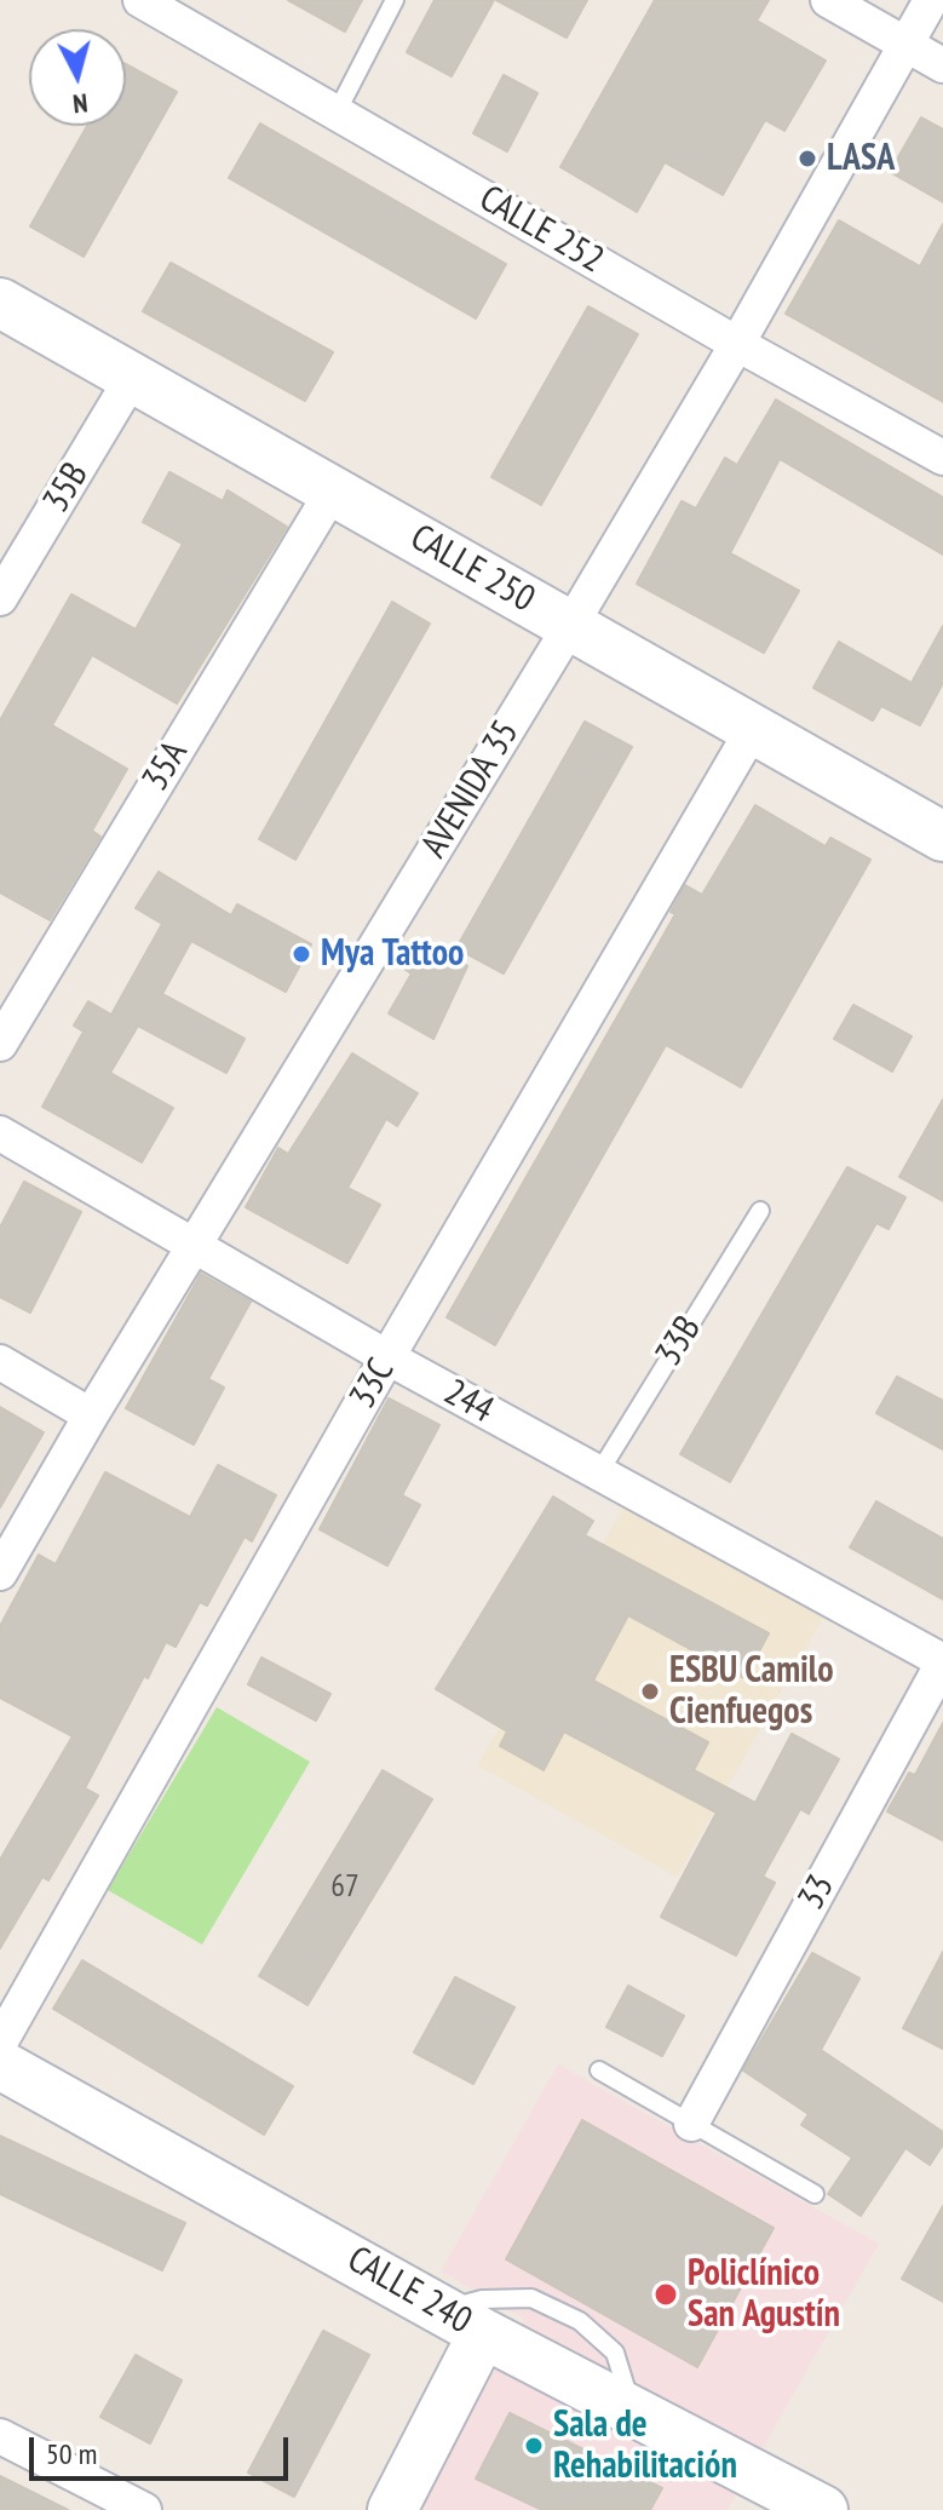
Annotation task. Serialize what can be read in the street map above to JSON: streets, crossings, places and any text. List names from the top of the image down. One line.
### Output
{"streets":{"main road":["CALLE 250","CALLE 240"],"street":["CALLE 252","35B","35A","AVENIDA 35","33C","244","33"],"lane":["33B"]},"crossings":[["CALLE 252","AVENIDA 35"],["35B","CALLE 250"],["CALLE 250","35A"],["CALLE 250","AVENIDA 35"],["CALLE 250","33C"],["AVENIDA 35","244"],["33B","244"],["33C","244"],["244","33"]],"places":["LASA","Mya Tattoo","ESBU Camilo Cienfuegos","Policlínico San Agustín","Sala de Rehabilitación"],"house_numbers":["67"],"scale_bar":"50 m","north":"bottom"}
